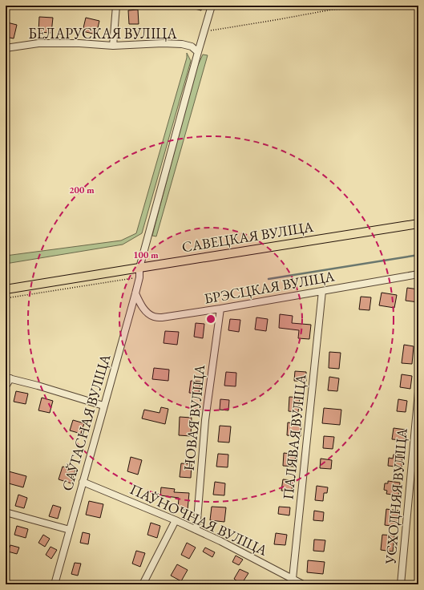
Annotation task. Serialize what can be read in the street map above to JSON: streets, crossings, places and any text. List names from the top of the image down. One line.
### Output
{"streets":{"main road":["САВЕЦКАЯ ВУЛІЦА"],"street":["БЕЛАРУСКАЯ ВУЛІЦА","БРЭСЦКАЯ ВУЛІЦА","НОВАЯ ВУЛІЦА","САЎГАСНАЯ ВУЛІЦА","ПАЛЯВАЯ ВУЛІЦА","УСХОДНЯЯ ВУЛІЦА","ПАЎНОЧНАЯ ВУЛІЦА"]},"crossings":[["БЕЛАРУСКАЯ ВУЛІЦА","САЎГАСНАЯ ВУЛІЦА"],["САВЕЦКАЯ ВУЛІЦА","САЎГАСНАЯ ВУЛІЦА"],["БРЭСЦКАЯ ВУЛІЦА","НОВАЯ ВУЛІЦА"],["БРЭСЦКАЯ ВУЛІЦА","САЎГАСНАЯ ВУЛІЦА"],["БРЭСЦКАЯ ВУЛІЦА","ПАЛЯВАЯ ВУЛІЦА"],["НОВАЯ ВУЛІЦА","ПАЎНОЧНАЯ ВУЛІЦА"],["САЎГАСНАЯ ВУЛІЦА","ПАЎНОЧНАЯ ВУЛІЦА"],["ПАЛЯВАЯ ВУЛІЦА","ПАЎНОЧНАЯ ВУЛІЦА"]],"rings":["200 m","100 m"]}
